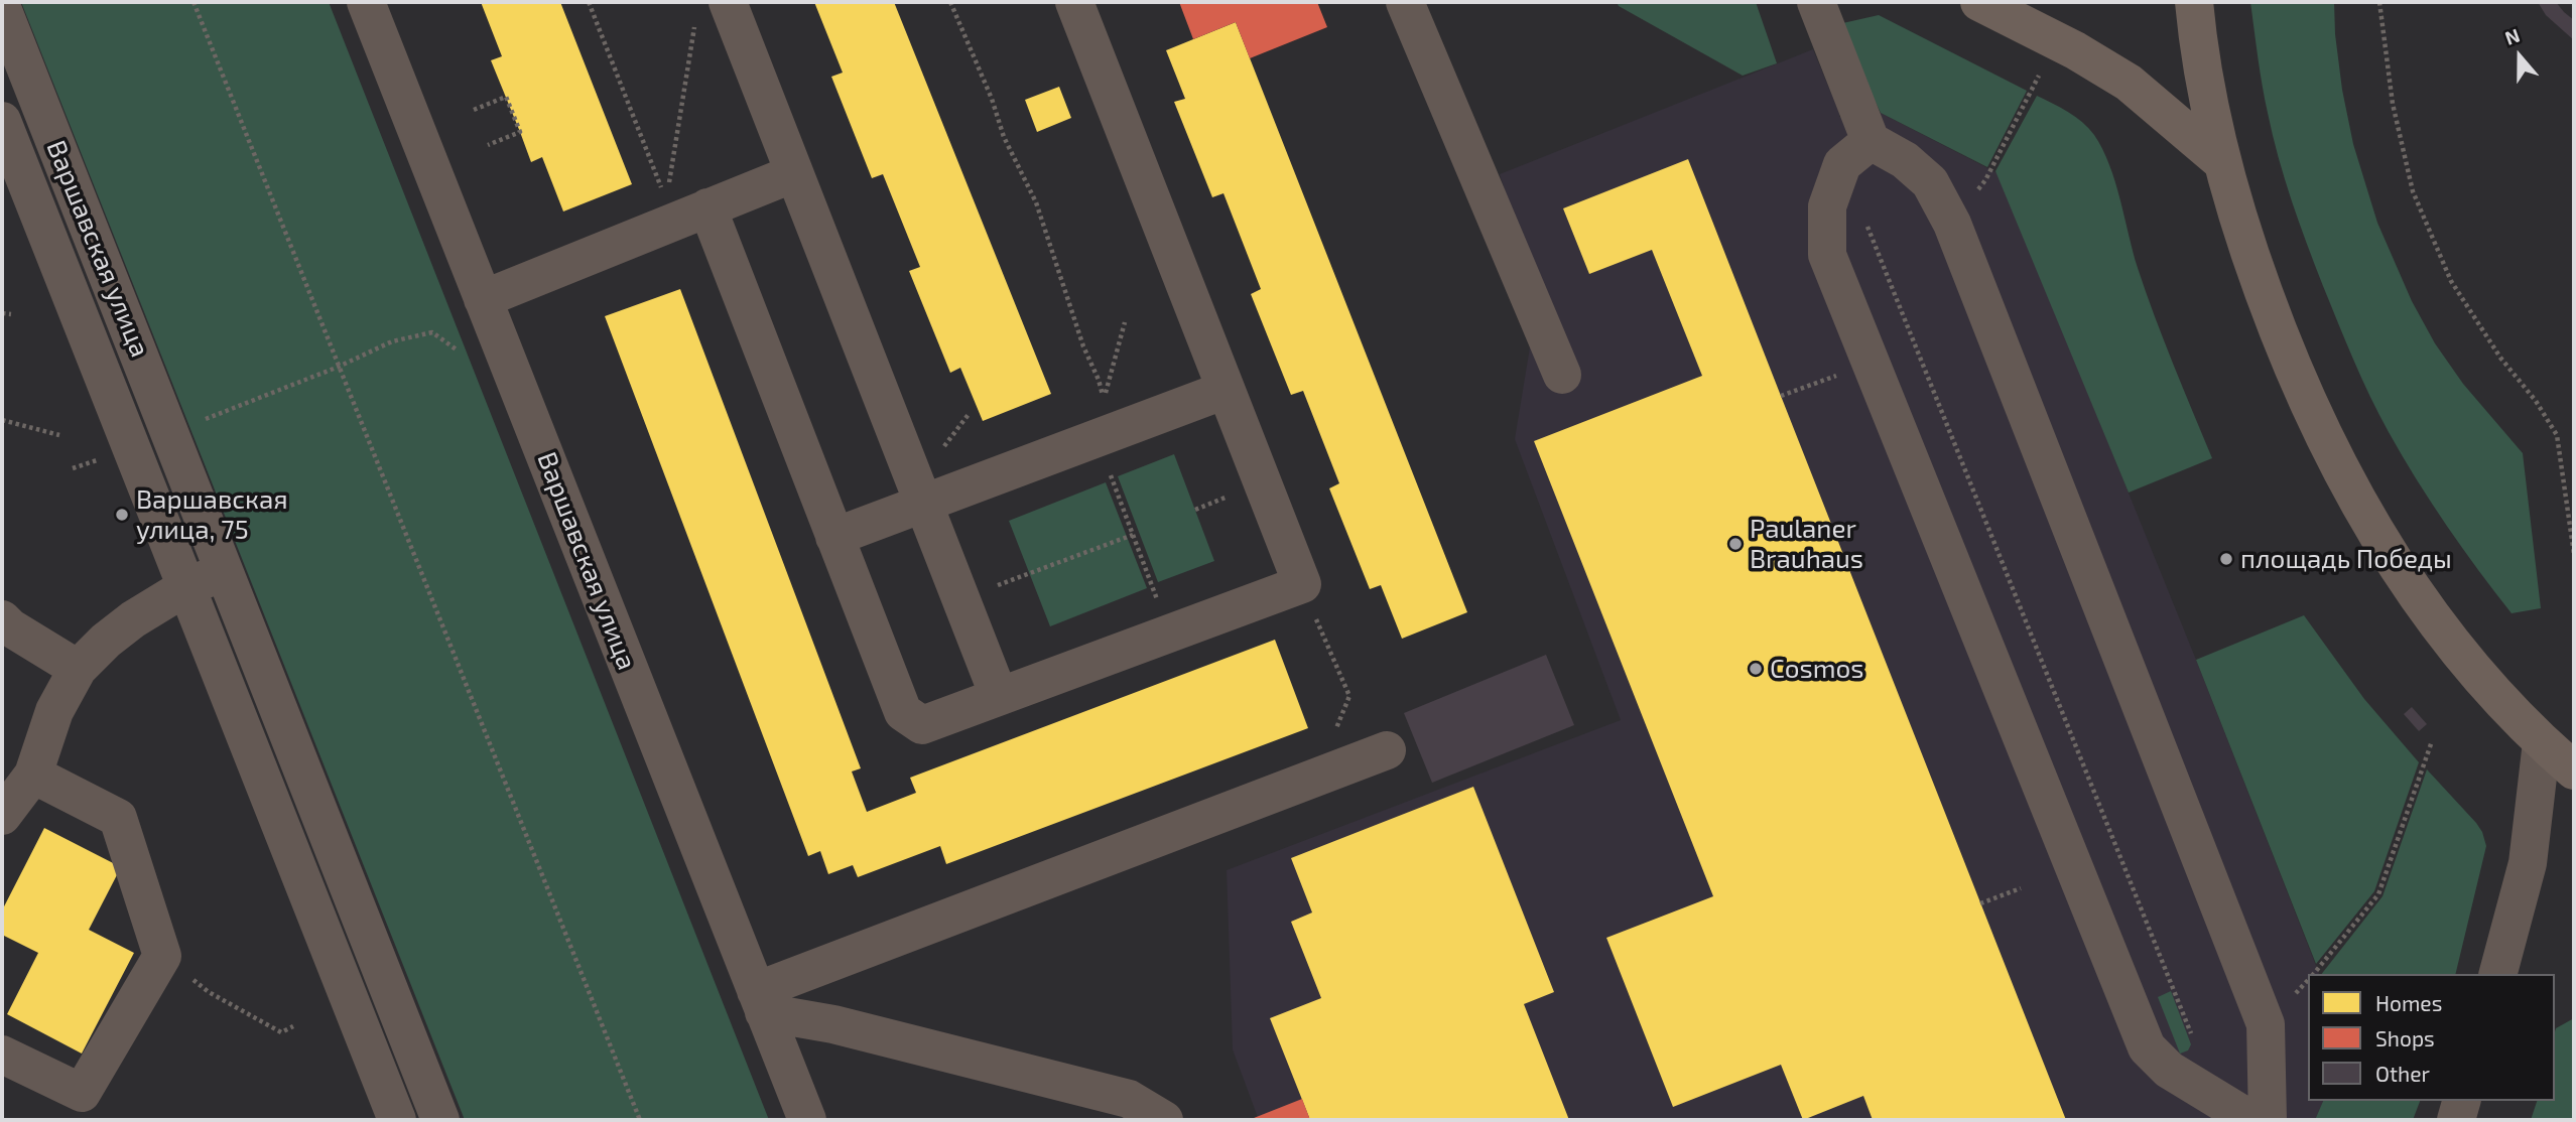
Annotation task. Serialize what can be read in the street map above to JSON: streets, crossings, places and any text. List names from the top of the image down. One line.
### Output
{"streets":{"street":["Варшавская улица"]},"places":["Варшавская улица, 75","Paulaner Brauhaus","площадь Победы","Cosmos"],"legend":["Homes","Shops","Other"],"north":"top"}
